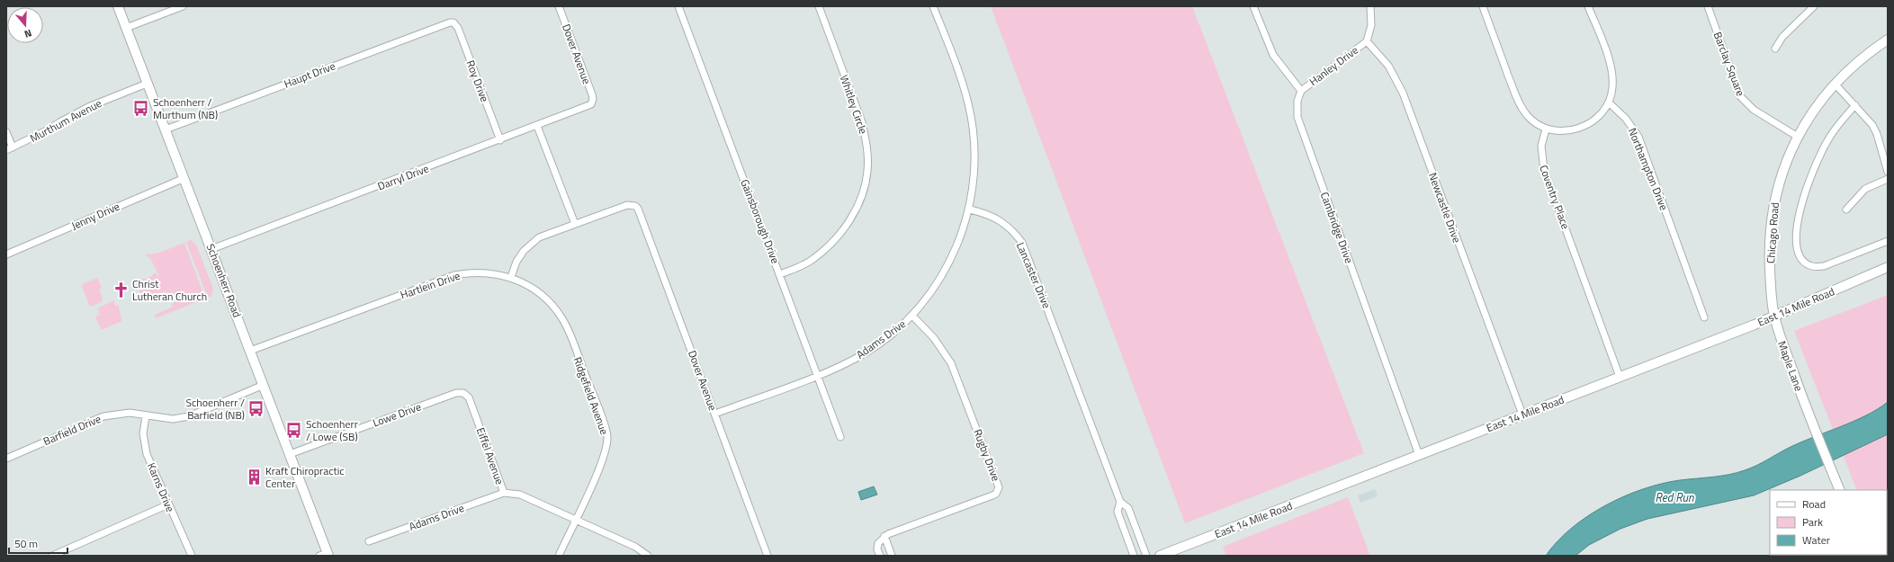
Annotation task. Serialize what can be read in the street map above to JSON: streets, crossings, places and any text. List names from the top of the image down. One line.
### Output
{"streets":{"main road":["Chicago Road","Schoenherr Road","East 14 Mile Road","Maple Lane"],"street":["Dover Avenue","Barclay Square","Hanley Drive","Haupt Drive","Roy Drive","Whitley Circle","Murthum Avenue","Northampton Drive","Darryl Drive","Coventry Place","Newcastle Drive","Jenny Drive","Gainsborough Drive","Cambridge Drive","Lancaster Drive","Hartlein Drive","Adams Drive","Ridgefield Avenue","Lowe Drive","Barfield Drive","Rugby Drive","Eiffel Avenue","Karns Drive"]},"crossings":[["Dover Avenue","Darryl Drive"],["Dover Avenue","Adams Drive"],["Barclay Square","Chicago Road"],["Hanley Drive","Newcastle Drive"],["Hanley Drive","Cambridge Drive"],["Haupt Drive","Roy Drive"],["Haupt Drive","Schoenherr Road"],["Roy Drive","Darryl Drive"],["Whitley Circle","Gainsborough Drive"],["Murthum Avenue","Schoenherr Road"],["Darryl Drive","Schoenherr Road"],["Coventry Place","East 14 Mile Road"],["Newcastle Drive","East 14 Mile Road"],["Jenny Drive","Schoenherr Road"],["Gainsborough Drive","Adams Drive"],["Cambridge Drive","East 14 Mile Road"],["Chicago Road","East 14 Mile Road"],["Chicago Road","Maple Lane"],["Lancaster Drive","Adams Drive"],["Schoenherr Road","Hartlein Drive"],["Schoenherr Road","Lowe Drive"],["Schoenherr Road","Barfield Drive"],["Hartlein Drive","Ridgefield Avenue"],["East 14 Mile Road","Maple Lane"],["Adams Drive","Rugby Drive"],["Adams Drive","Eiffel Avenue"],["Ridgefield Avenue","Eiffel Avenue"],["Lowe Drive","Eiffel Avenue"],["Barfield Drive","Karns Drive"]],"water":["Red Run"],"places":{"bus stop":["Schoenherr / Murthum (NB)","Schoenherr / Barfield (NB)","Schoenherr / Lowe (SB)"],"church":["Christ Lutheran Church"],"building":["Kraft Chiropractic Center"]},"legend":["Road","Park","Water"],"scale_bar":"50 m","north":"bottom"}
